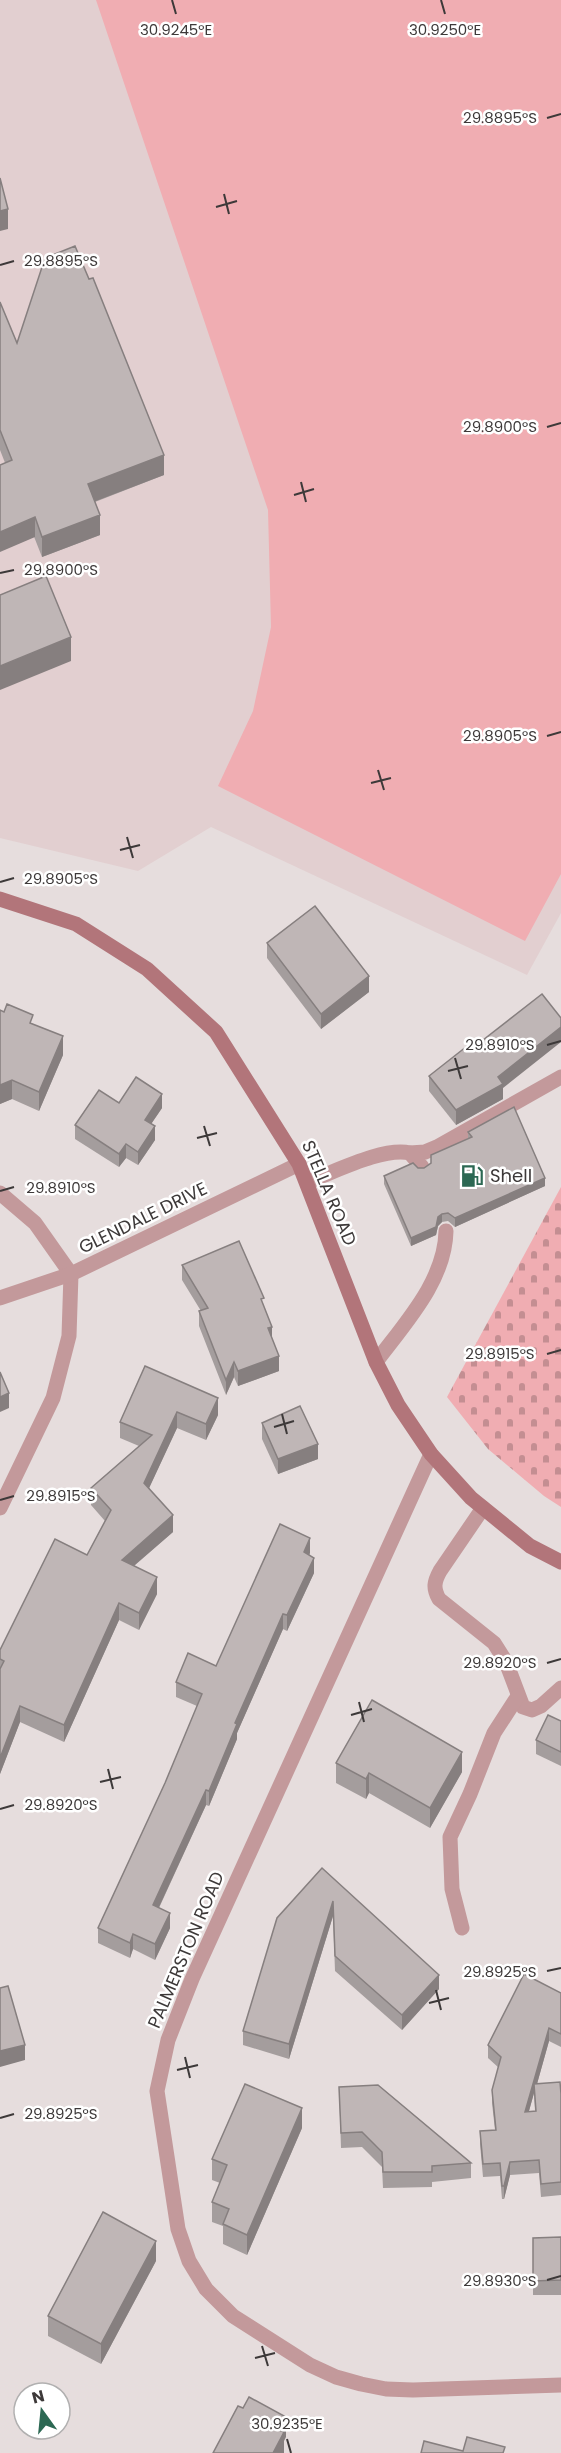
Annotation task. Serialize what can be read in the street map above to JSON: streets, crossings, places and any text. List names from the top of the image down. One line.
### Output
{"streets":{"main road":["STELLA ROAD"],"street":["GLENDALE DRIVE","PALMERSTON ROAD"]},"crossings":[["STELLA ROAD","GLENDALE DRIVE"],["STELLA ROAD","PALMERSTON ROAD"]],"places":{"fuel station":["Shell"]},"north":"top","coordinates":["30.9245°E","30.9250°E","29.8895°S","29.8900°S","29.8905°S","29.8910°S","29.8915°S","29.8920°S","29.8925°S","29.8930°S","30.9235°E"]}
